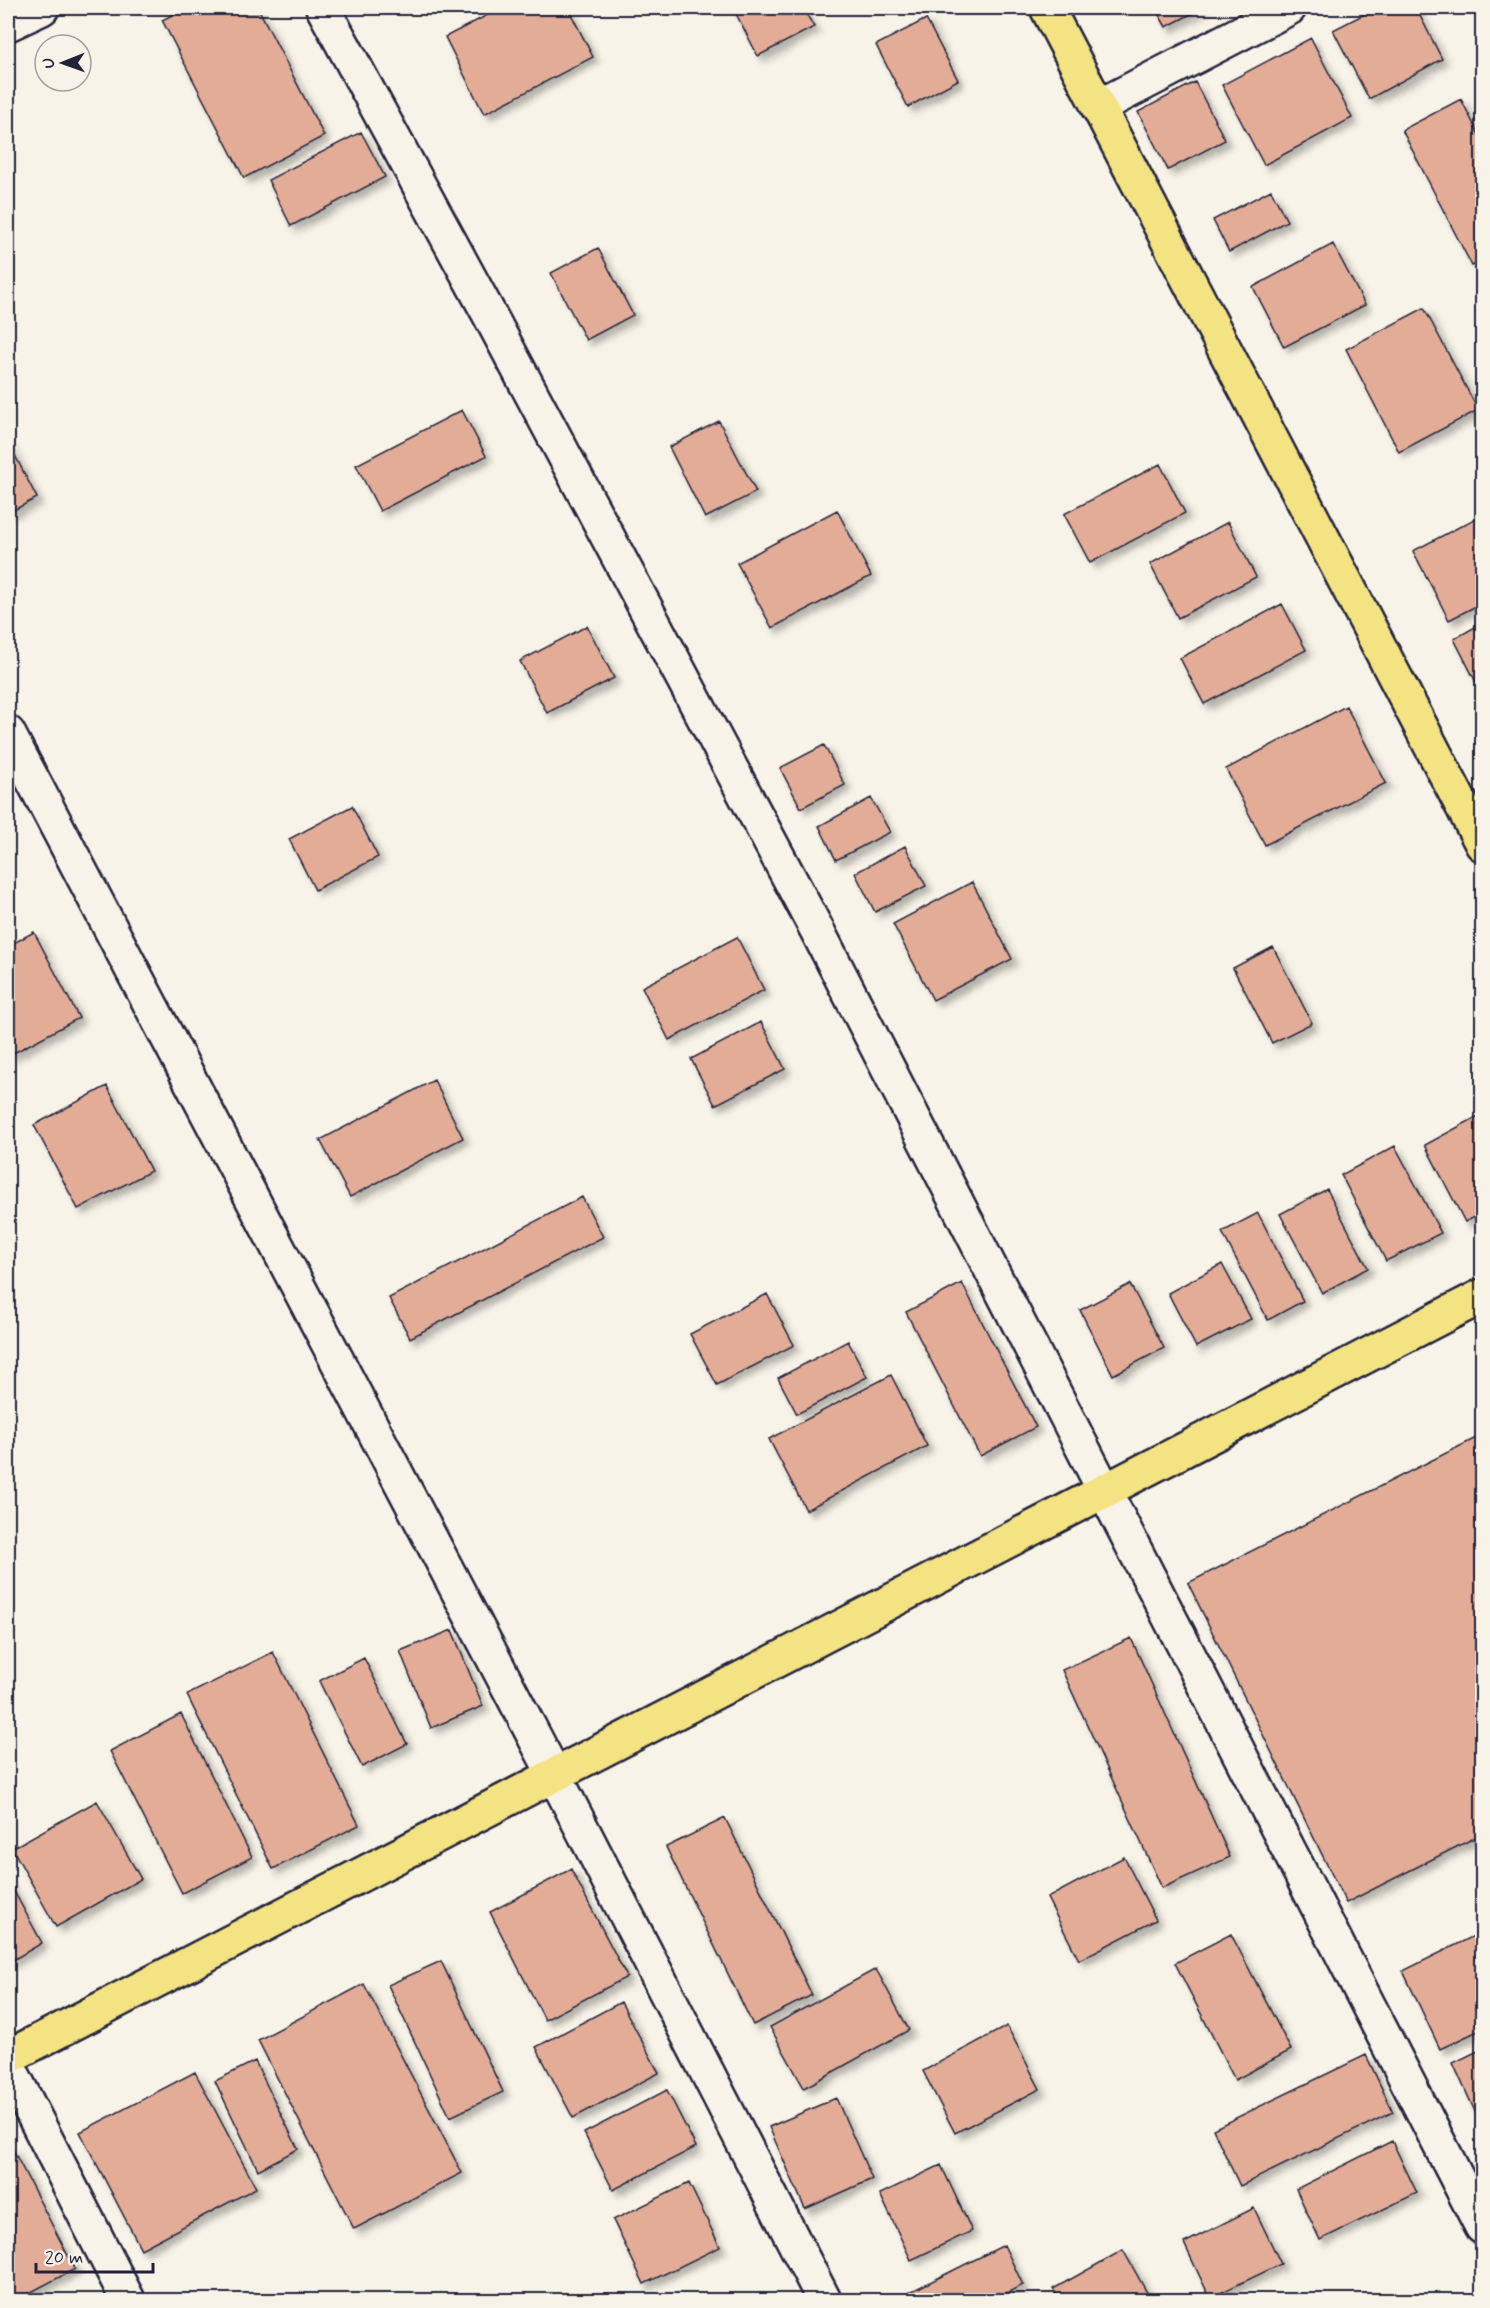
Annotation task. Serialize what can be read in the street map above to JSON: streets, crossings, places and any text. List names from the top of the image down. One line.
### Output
{"scale_bar":"20 m","north":"left"}
